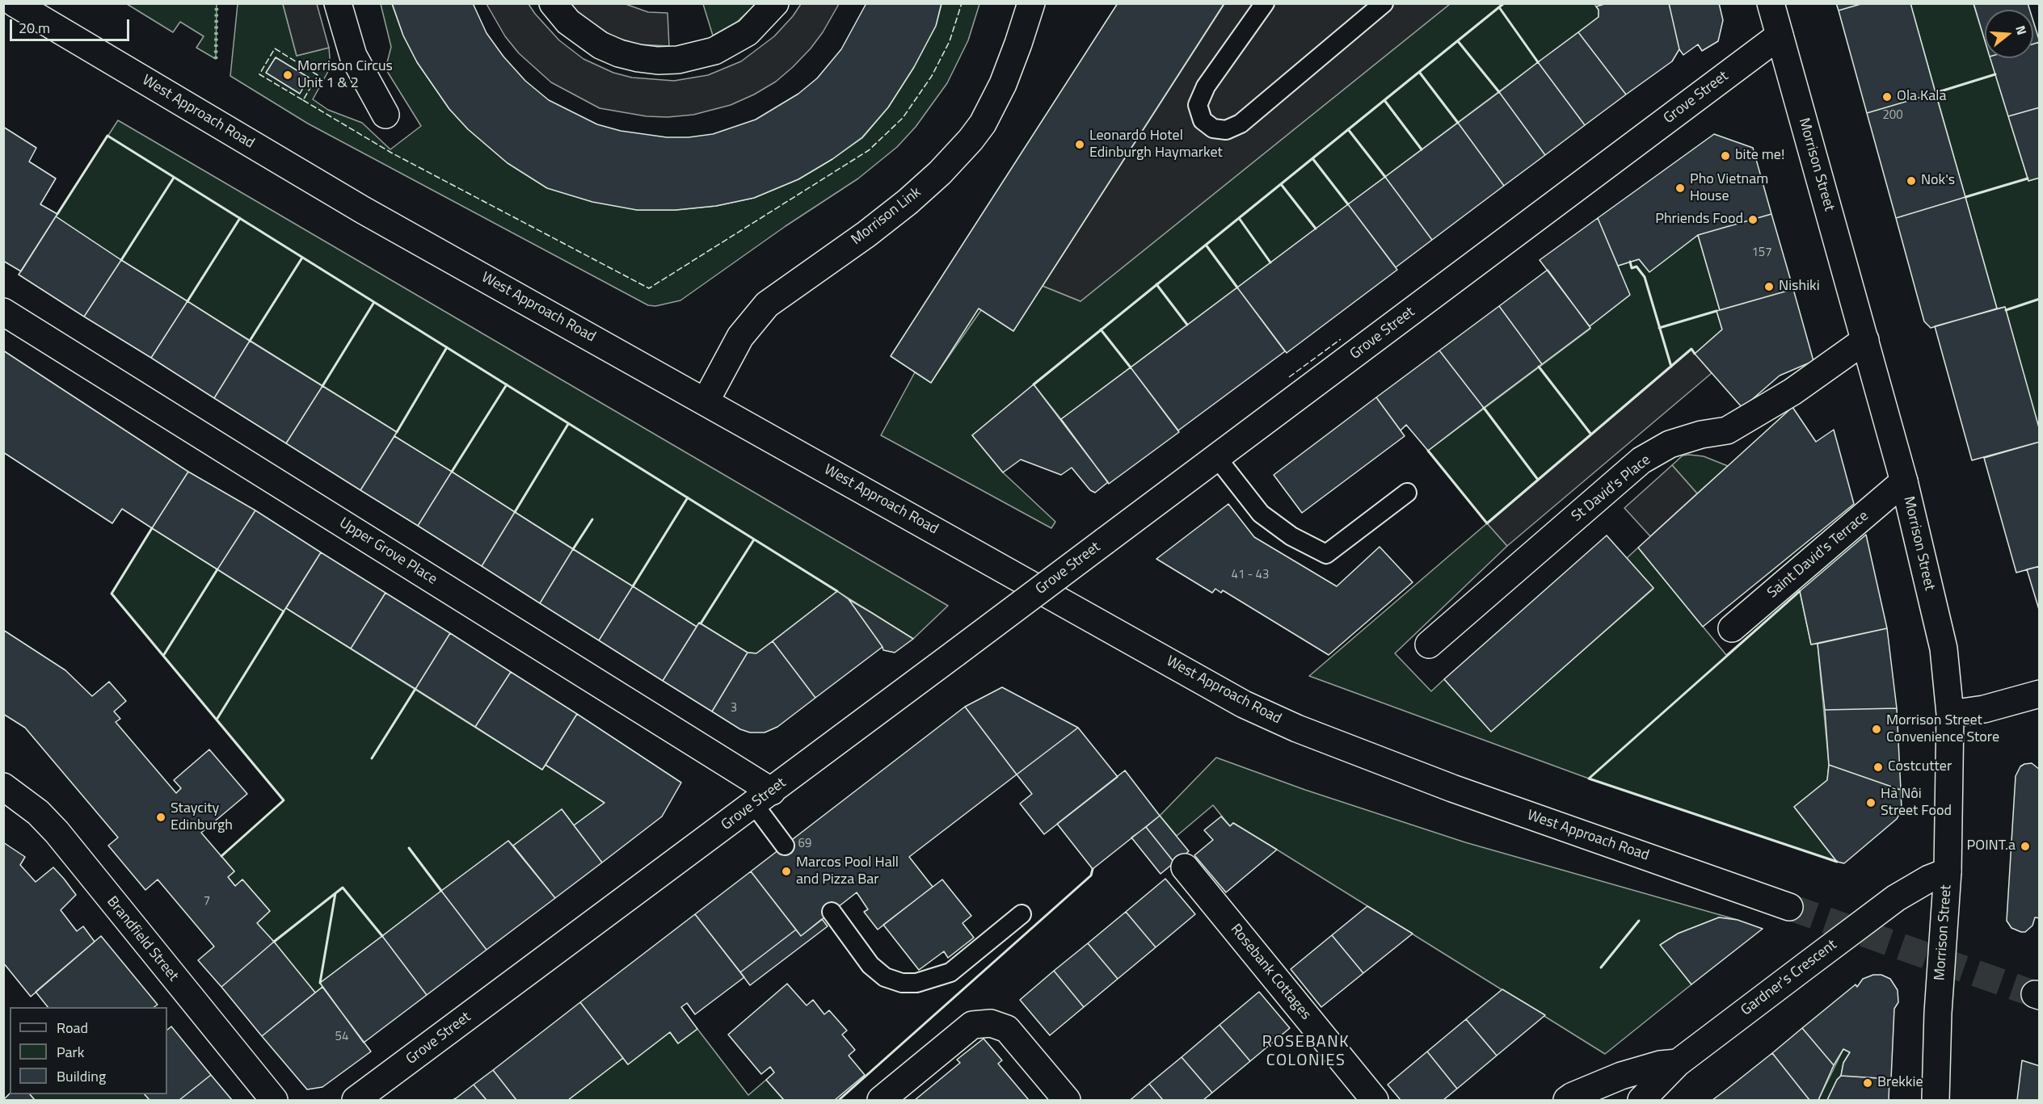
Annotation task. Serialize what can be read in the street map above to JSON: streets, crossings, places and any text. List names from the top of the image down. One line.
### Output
{"streets":{"street":["Grove Street","West Approach Road","Morrison Street","Morrison Link","St David's Place","Upper Grove Place","Saint David's Terrace","Brandfield Street","Rosebank Cottages","Gardner's Crescent"]},"crossings":[["Grove Street","Morrison Street"],["Grove Street","Upper Grove Place"],["West Approach Road","Morrison Link"],["Morrison Street","St David's Place"],["Morrison Street","Saint David's Terrace"],["Morrison Street","Gardner's Crescent"]],"districts":["ROSEBANK COLONIES"],"places":["Morrison Circus Unit 1 & 2","Ola Kala","Leonardo Hotel Edinburgh Haymarket","bite me!","Nok's","Pho Vietnam House","Phriends Food","Nishiki","Morrison Street Convenience Store","Costcutter","Hà Nôi Street Food","Staycity Edinburgh","POINT.a","Marcos Pool Hall and Pizza Bar","Brekkie"],"house_numbers":["200","157","41 - 43","3","69","7","54"],"legend":["Road","Park","Building"],"scale_bar":"20 m","north":"right"}
